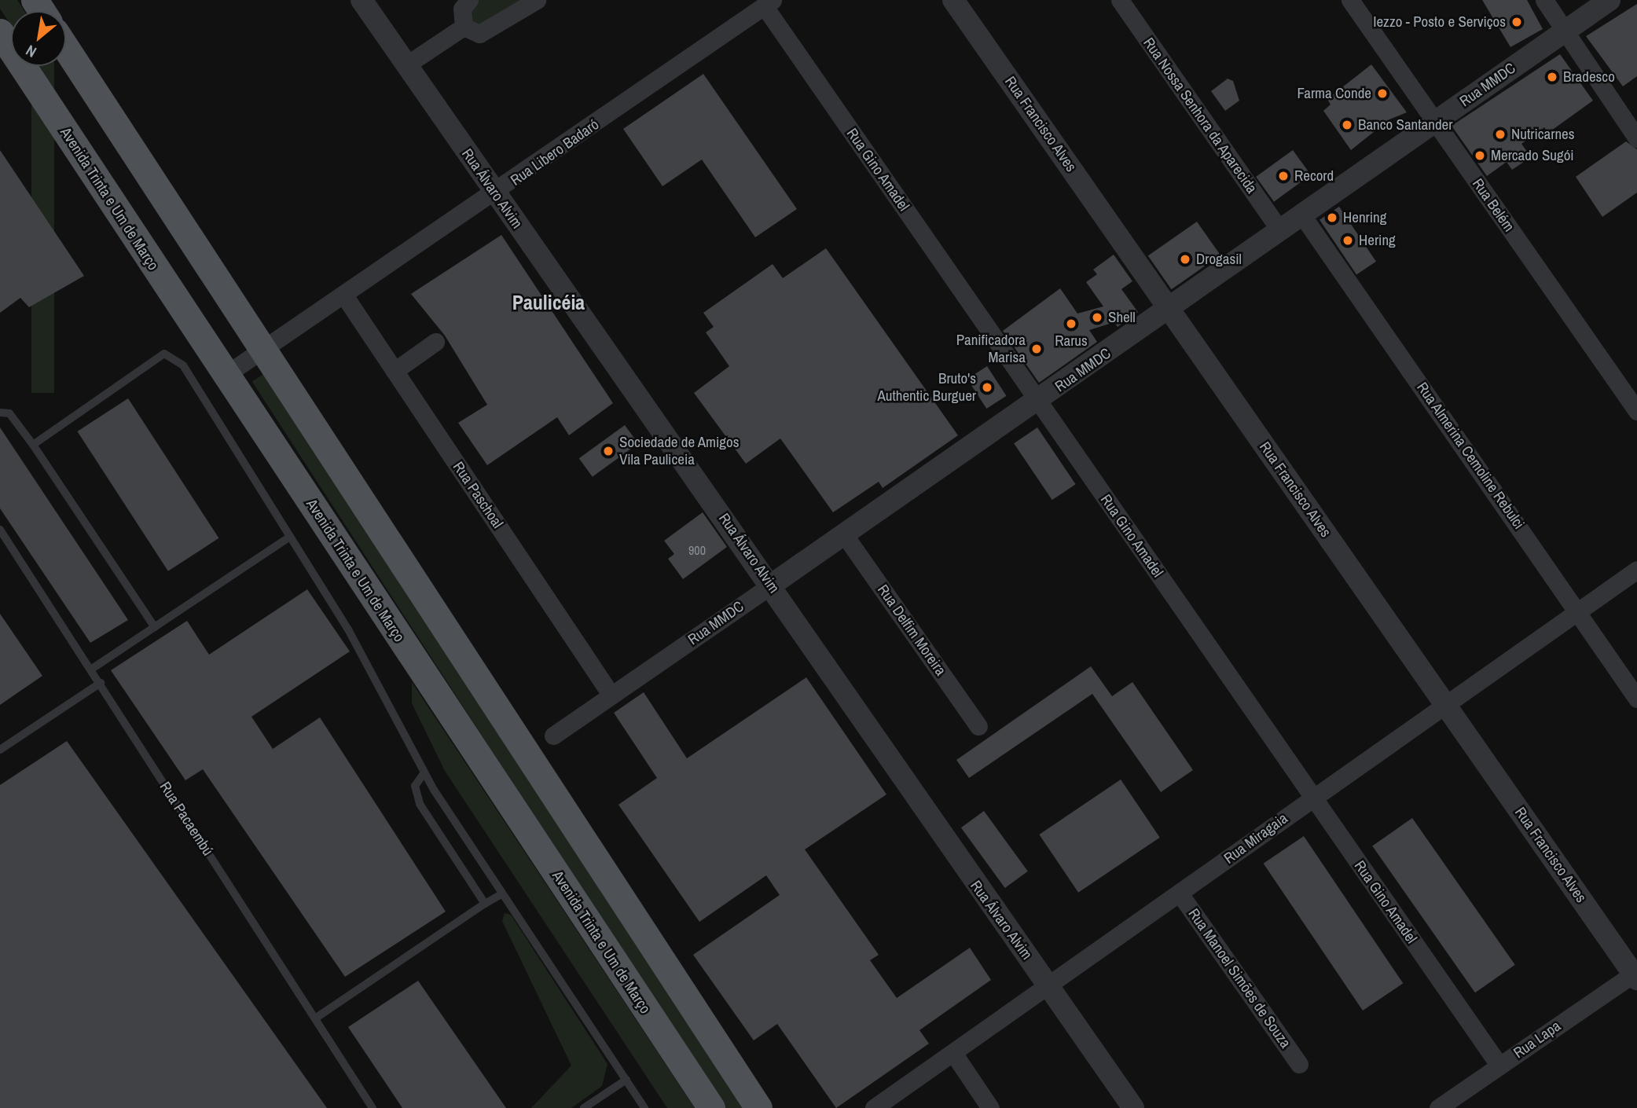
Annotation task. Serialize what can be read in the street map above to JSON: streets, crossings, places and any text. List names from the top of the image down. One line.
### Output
{"streets":{"main road":["Avenida Trinta e Um de Março"],"street":["Rua MMDC","Rua Nossa Senhora da Aparecida","Rua Francisco Alves","Rua Libero Badaró","Rua Gino Amadel","Rua Álvaro Alvim","Rua Belém","Rua Almerina Cemoline Rebulci","Rua Paschoal","Rua Delfim Moreira","Rua Miragaia","Rua Manoel Simões de Souza","Rua Lapa"],"lane":["Rua Pacaembú"]},"crossings":[["Rua MMDC","Rua Nossa Senhora da Aparecida"],["Rua MMDC","Rua Francisco Alves"],["Rua MMDC","Rua Gino Amadel"],["Rua MMDC","Rua Álvaro Alvim"],["Rua MMDC","Rua Belém"],["Rua MMDC","Rua Almerina Cemoline Rebulci"],["Rua MMDC","Rua Paschoal"],["Rua MMDC","Rua Delfim Moreira"],["Rua Francisco Alves","Rua Miragaia"],["Rua Francisco Alves","Rua Lapa"],["Rua Libero Badaró","Rua Gino Amadel"],["Rua Libero Badaró","Rua Álvaro Alvim"],["Rua Libero Badaró","Avenida Trinta e Um de Março"],["Rua Libero Badaró","Rua Paschoal"],["Rua Gino Amadel","Rua Miragaia"],["Rua Gino Amadel","Rua Lapa"],["Rua Álvaro Alvim","Rua Miragaia"],["Rua Almerina Cemoline Rebulci","Rua Miragaia"],["Rua Miragaia","Rua Manoel Simões de Souza"]],"districts":["Paulicéia"],"places":["Iezzo - Posto e Serviços","Bradesco","Farma Conde","Banco Santander","Nutricarnes","Mercado Sugói","Record","Henring","Hering","Drogasil","Shell","Rarus","Panificadora Marisa","Bruto's Authentic Burguer","Sociedade de Amigos Vila Pauliceia"],"house_numbers":["900"],"north":"bottom left"}
